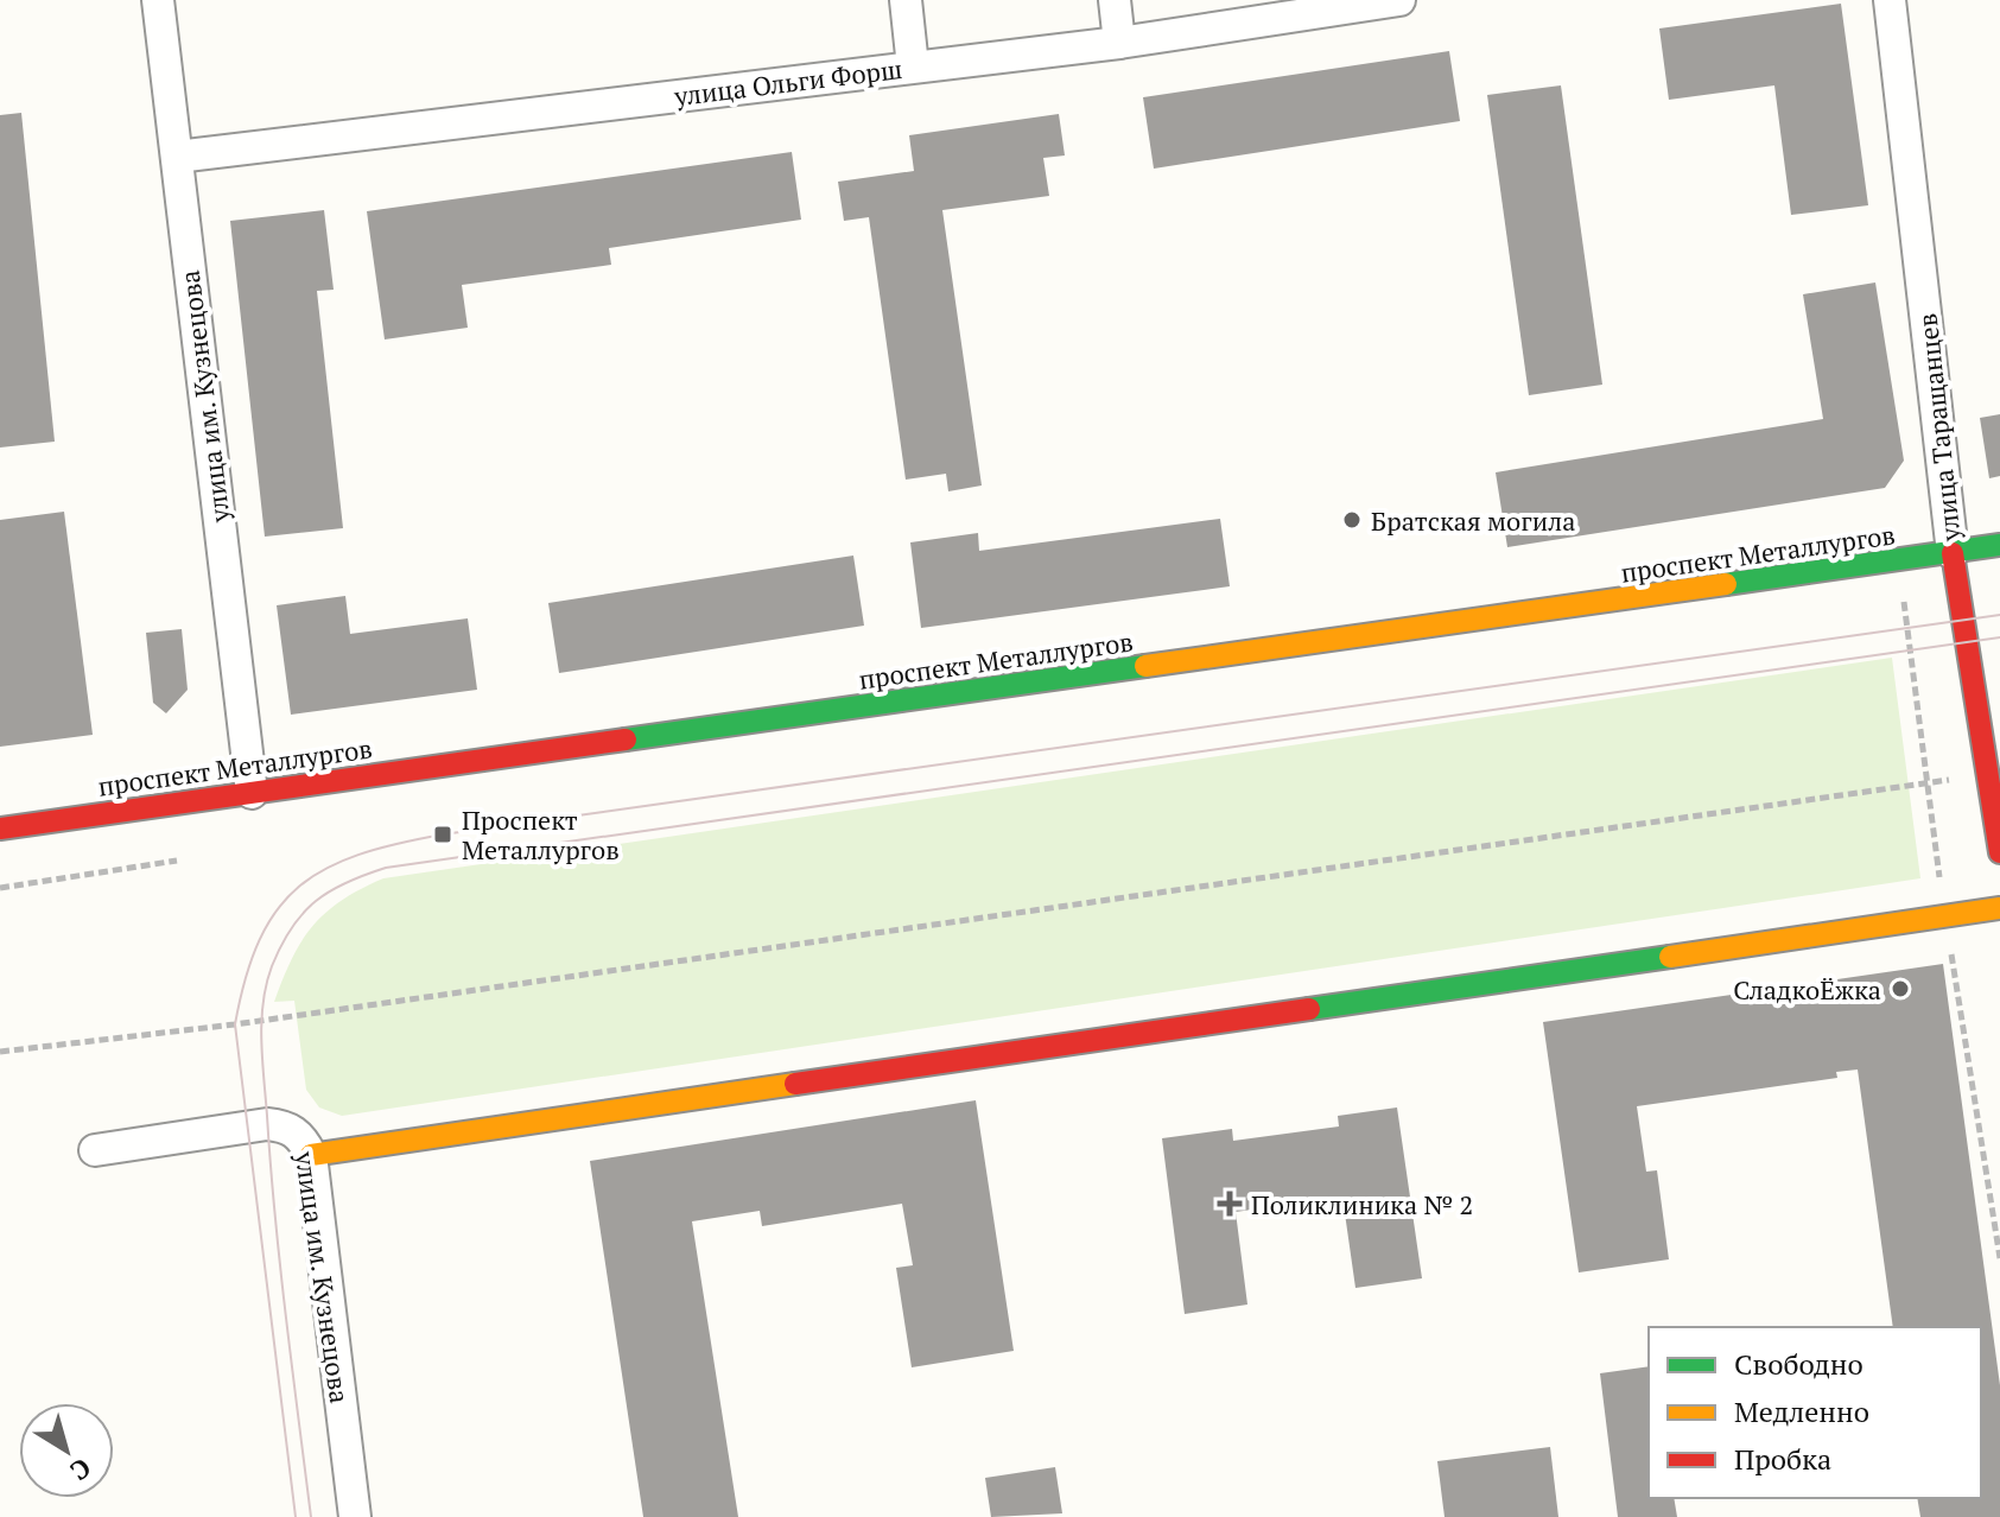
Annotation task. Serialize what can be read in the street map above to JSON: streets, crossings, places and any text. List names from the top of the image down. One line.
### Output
{"streets":{"main road":["улица Таращанцев","проспект Металлургов"],"street":["улица Ольги Форш","улица им. Кузнецова"]},"crossings":[["улица Ольги Форш","улица им. Кузнецова"],["улица им. Кузнецова","проспект Металлургов"],["улица Таращанцев","проспект Металлургов"]],"places":{"other":["Братская могила","СладкоЁжка"],"transit":["Проспект Металлургов"],"health":["Поликлиника № 2"]},"legend":["Свободно","Медленно","Пробка"],"north":"bottom right"}
